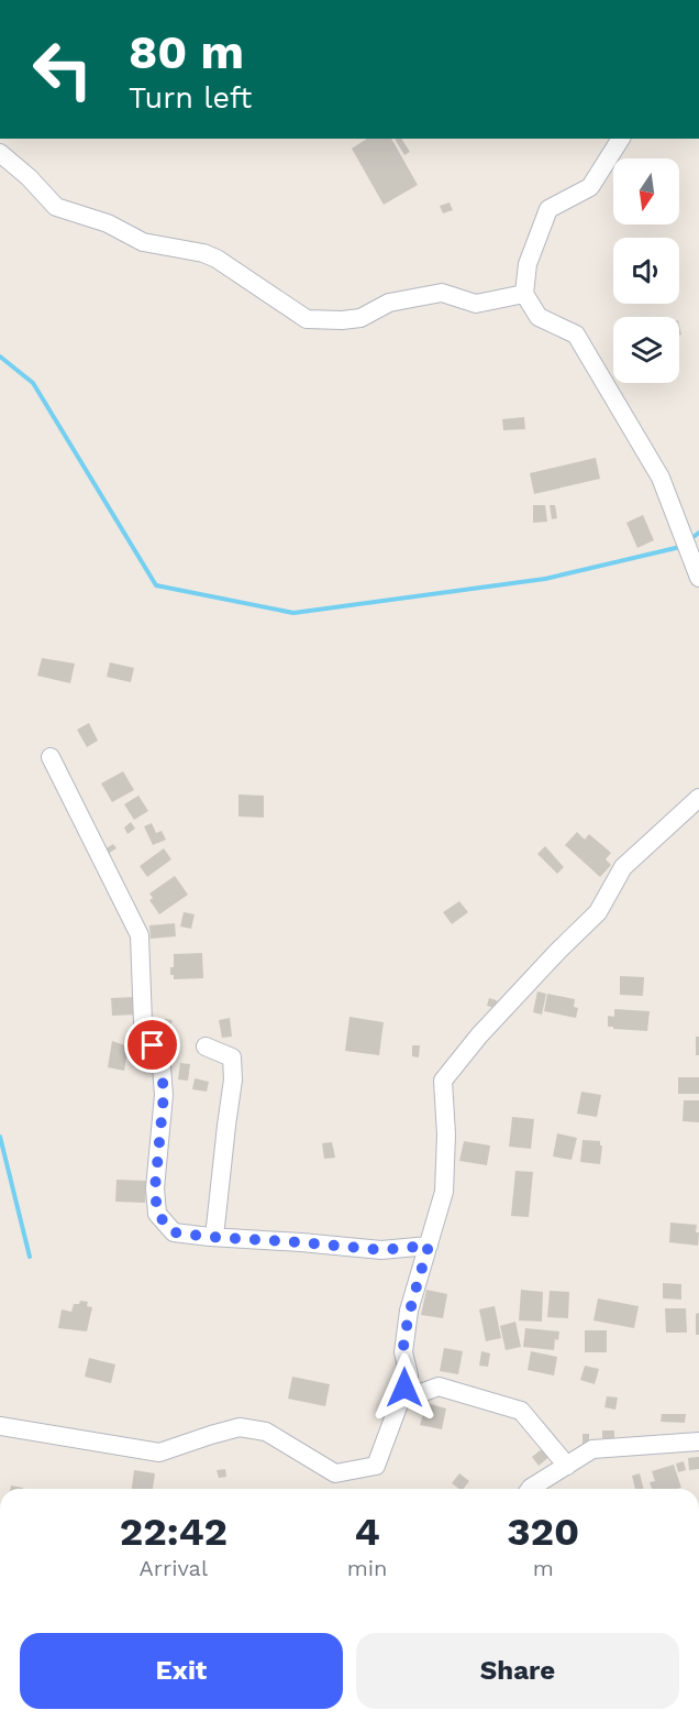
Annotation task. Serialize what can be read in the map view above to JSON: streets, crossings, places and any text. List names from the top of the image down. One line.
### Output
{"north":"bottom","page":{"turn":["80 m","Turn left"],"eta":["22:42","Arrival","4","min","320","m"],"buttons":["Exit","Share"]}}
